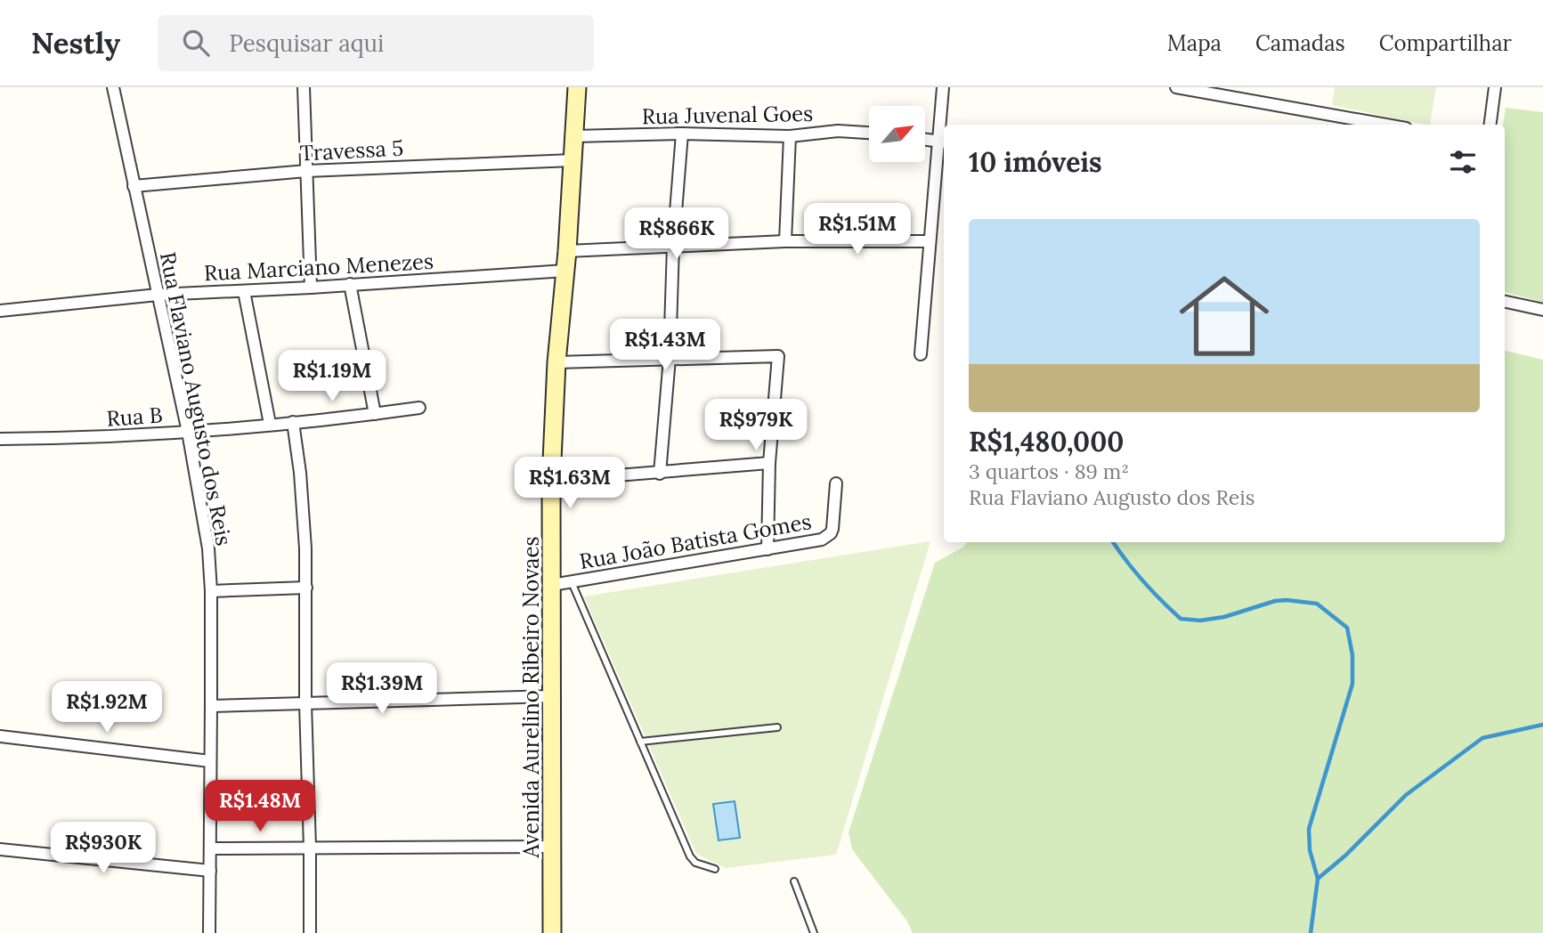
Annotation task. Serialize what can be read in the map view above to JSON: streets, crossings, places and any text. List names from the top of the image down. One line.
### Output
{"streets":{"street":["Rua Juvenal Goes","Travessa 5","Rua Marciano Menezes","Rua Flaviano Augusto dos Reis","Rua B","Rua João Batista Gomes","Avenida Aurelino Ribeiro Novaes"]},"crossings":[["Rua Juvenal Goes","Avenida Aurelino Ribeiro Novaes"],["Travessa 5","Rua Flaviano Augusto dos Reis"],["Travessa 5","Avenida Aurelino Ribeiro Novaes"],["Rua Marciano Menezes","Rua Flaviano Augusto dos Reis"],["Rua Marciano Menezes","Avenida Aurelino Ribeiro Novaes"],["Rua Flaviano Augusto dos Reis","Rua B"],["Rua João Batista Gomes","Avenida Aurelino Ribeiro Novaes"]],"north":"top right","page":{"header":"Nestly","search":"Pesquisar aqui","nav":["Mapa","Camadas","Compartilhar"],"heading":"10 imóveis","list":[{"name":"R$1,480,000","note":"3 quartos · 89 m² · Rua Flaviano Augusto dos Reis"}],"price":["R$1.51M","R$866K","R$1.43M","R$1.19M","R$979K","R$1.63M","R$1.39M","R$1.92M","R$1.48M","R$930K"]}}
